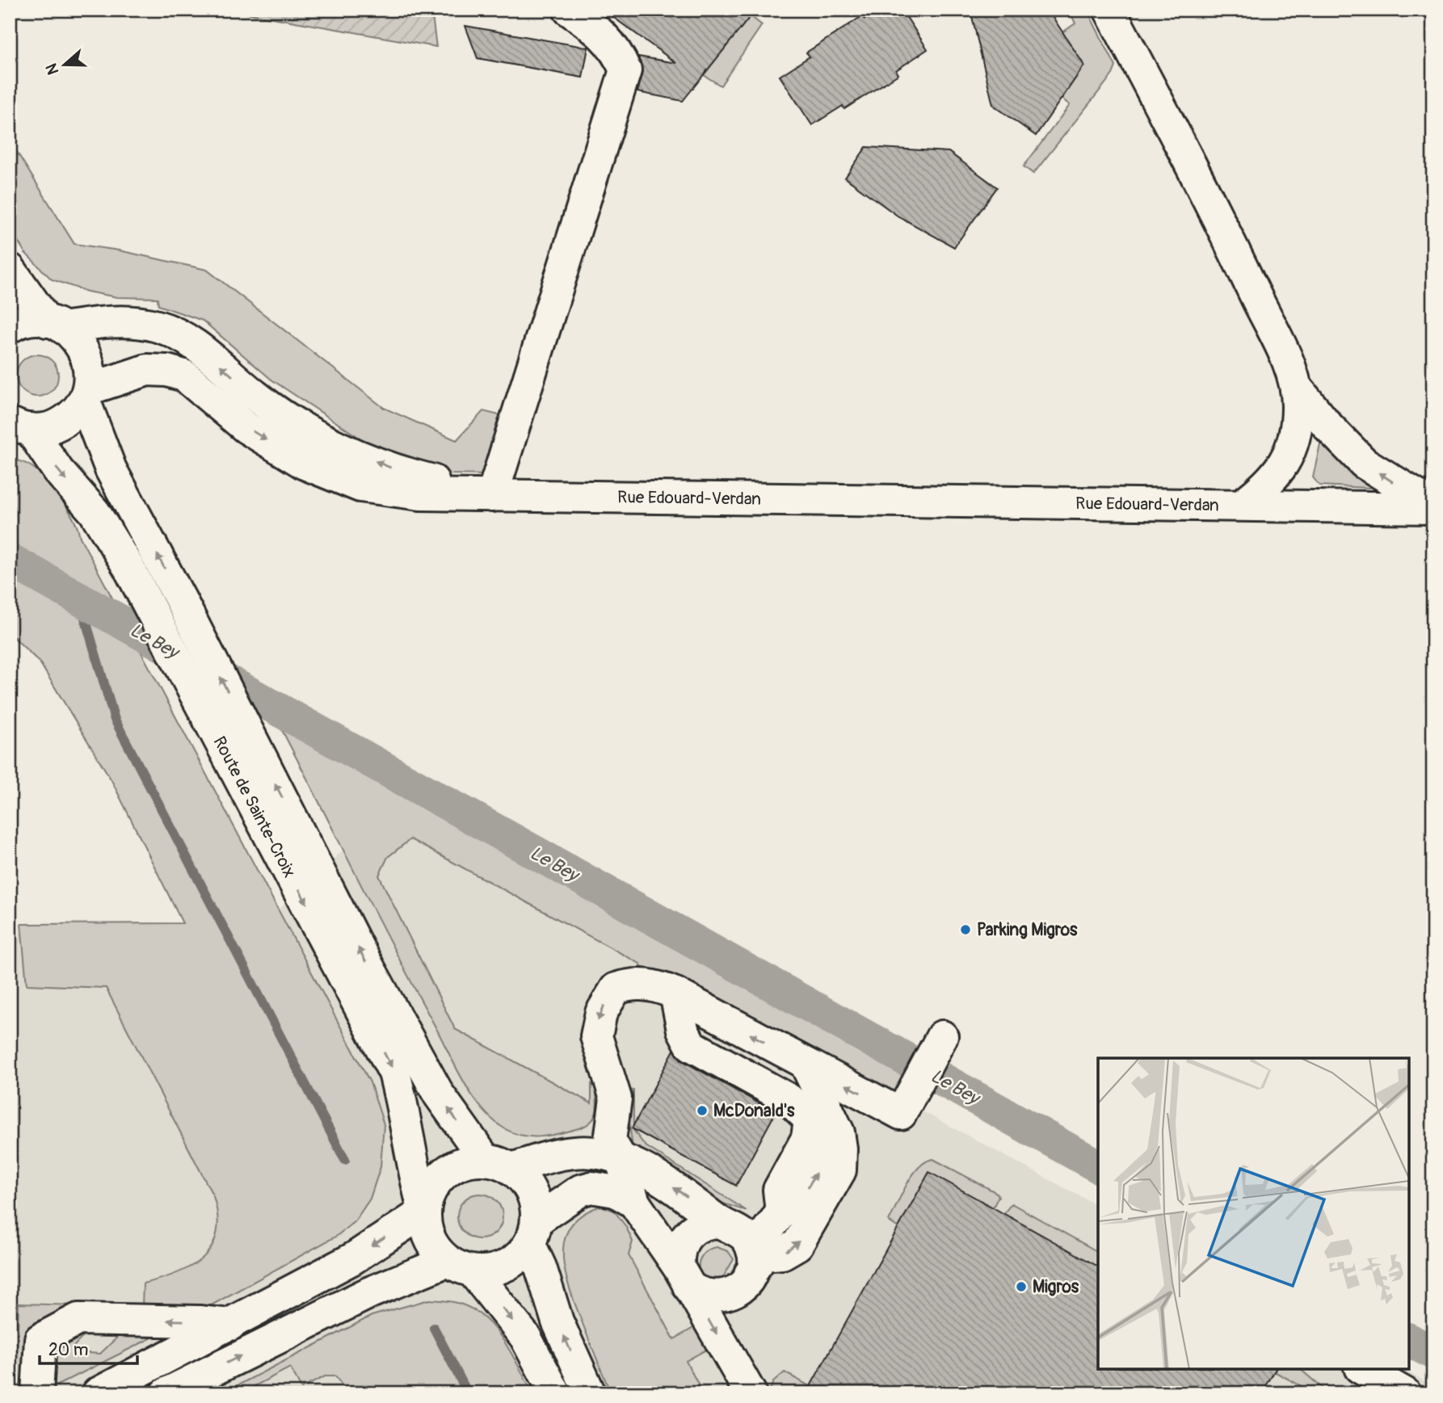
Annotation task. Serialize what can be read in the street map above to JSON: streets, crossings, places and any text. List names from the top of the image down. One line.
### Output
{"streets":{"street":["Rue Edouard-Verdan","Route de Sainte-Croix"]},"water":["Le Bey"],"places":["Parking Migros","McDonald's","Migros"],"scale_bar":"20 m","north":"left"}
